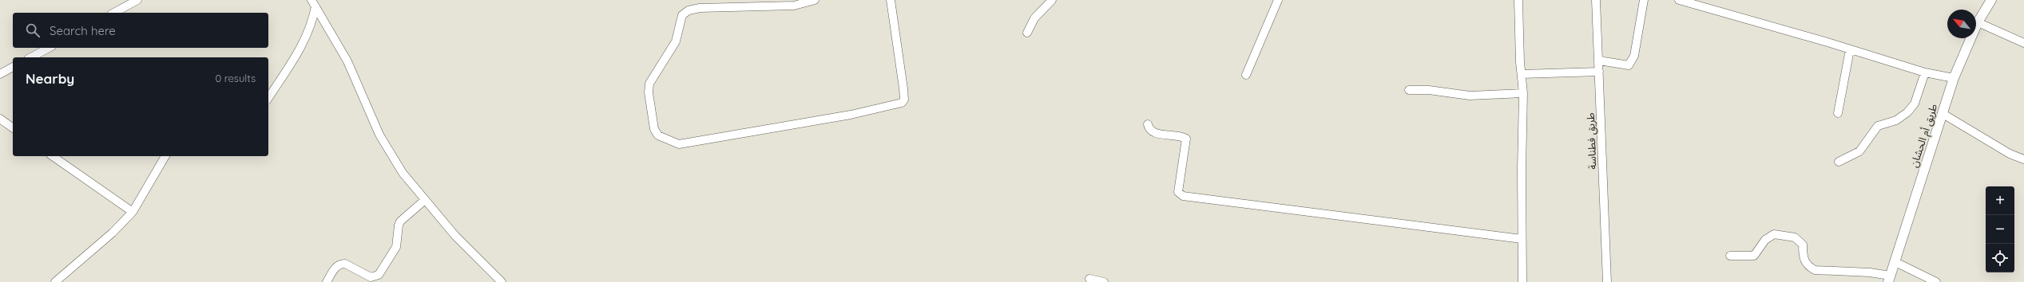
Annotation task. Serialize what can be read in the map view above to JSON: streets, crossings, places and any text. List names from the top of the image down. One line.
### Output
{"streets":{"street":["طريق أم الحشان","طريق فطناسة"]},"north":"top left","page":{"search":"Search here","heading":["Nearby","0 results"],"map_buttons":["+","−"]}}
